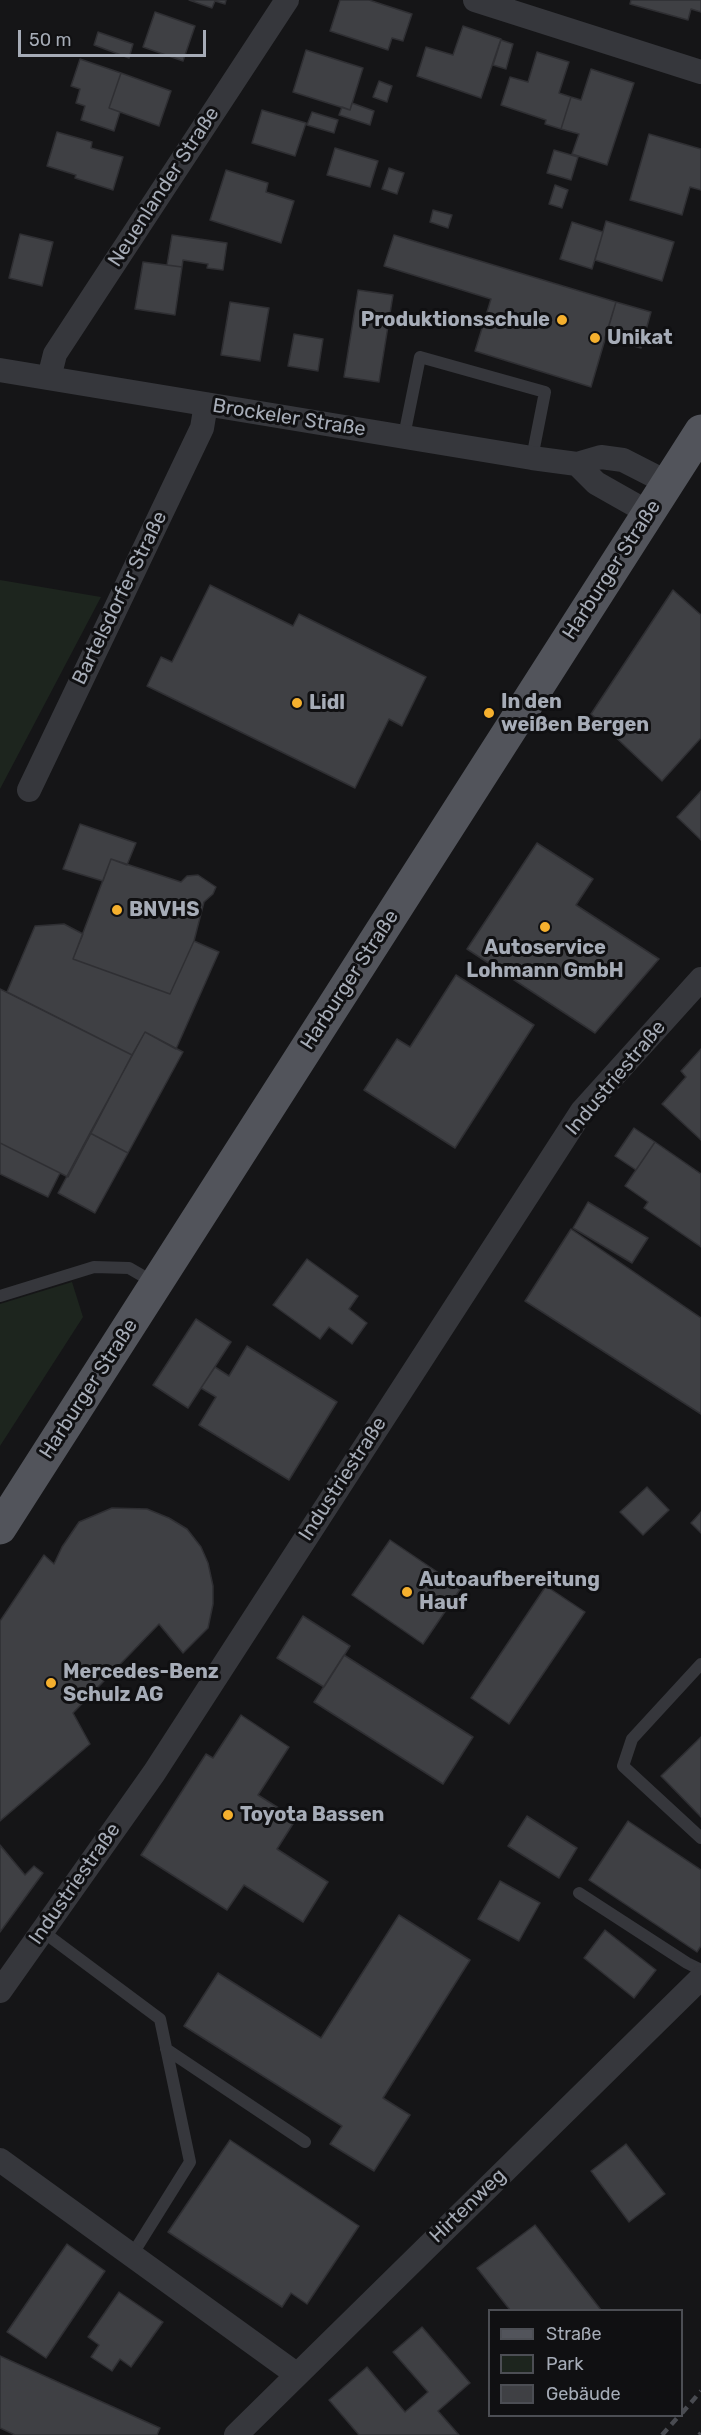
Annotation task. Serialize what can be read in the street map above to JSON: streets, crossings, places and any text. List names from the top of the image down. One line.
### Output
{"streets":{"main road":["Harburger Straße"],"street":["Neuenlander Straße","Brockeler Straße","Bartelsdorfer Straße","Industriestraße","Hirtenweg"]},"crossings":[["Neuenlander Straße","Brockeler Straße"],["Brockeler Straße","Harburger Straße"],["Brockeler Straße","Bartelsdorfer Straße"]],"places":["Produktionsschule","Unikat","Lidl","In den weißen Bergen","BNVHS","Autoservice Lohmann GmbH","Autoaufbereitung Hauf","Mercedes-Benz Schulz AG","Toyota Bassen"],"legend":["Straße","Park","Gebäude"],"scale_bar":"50 m"}
